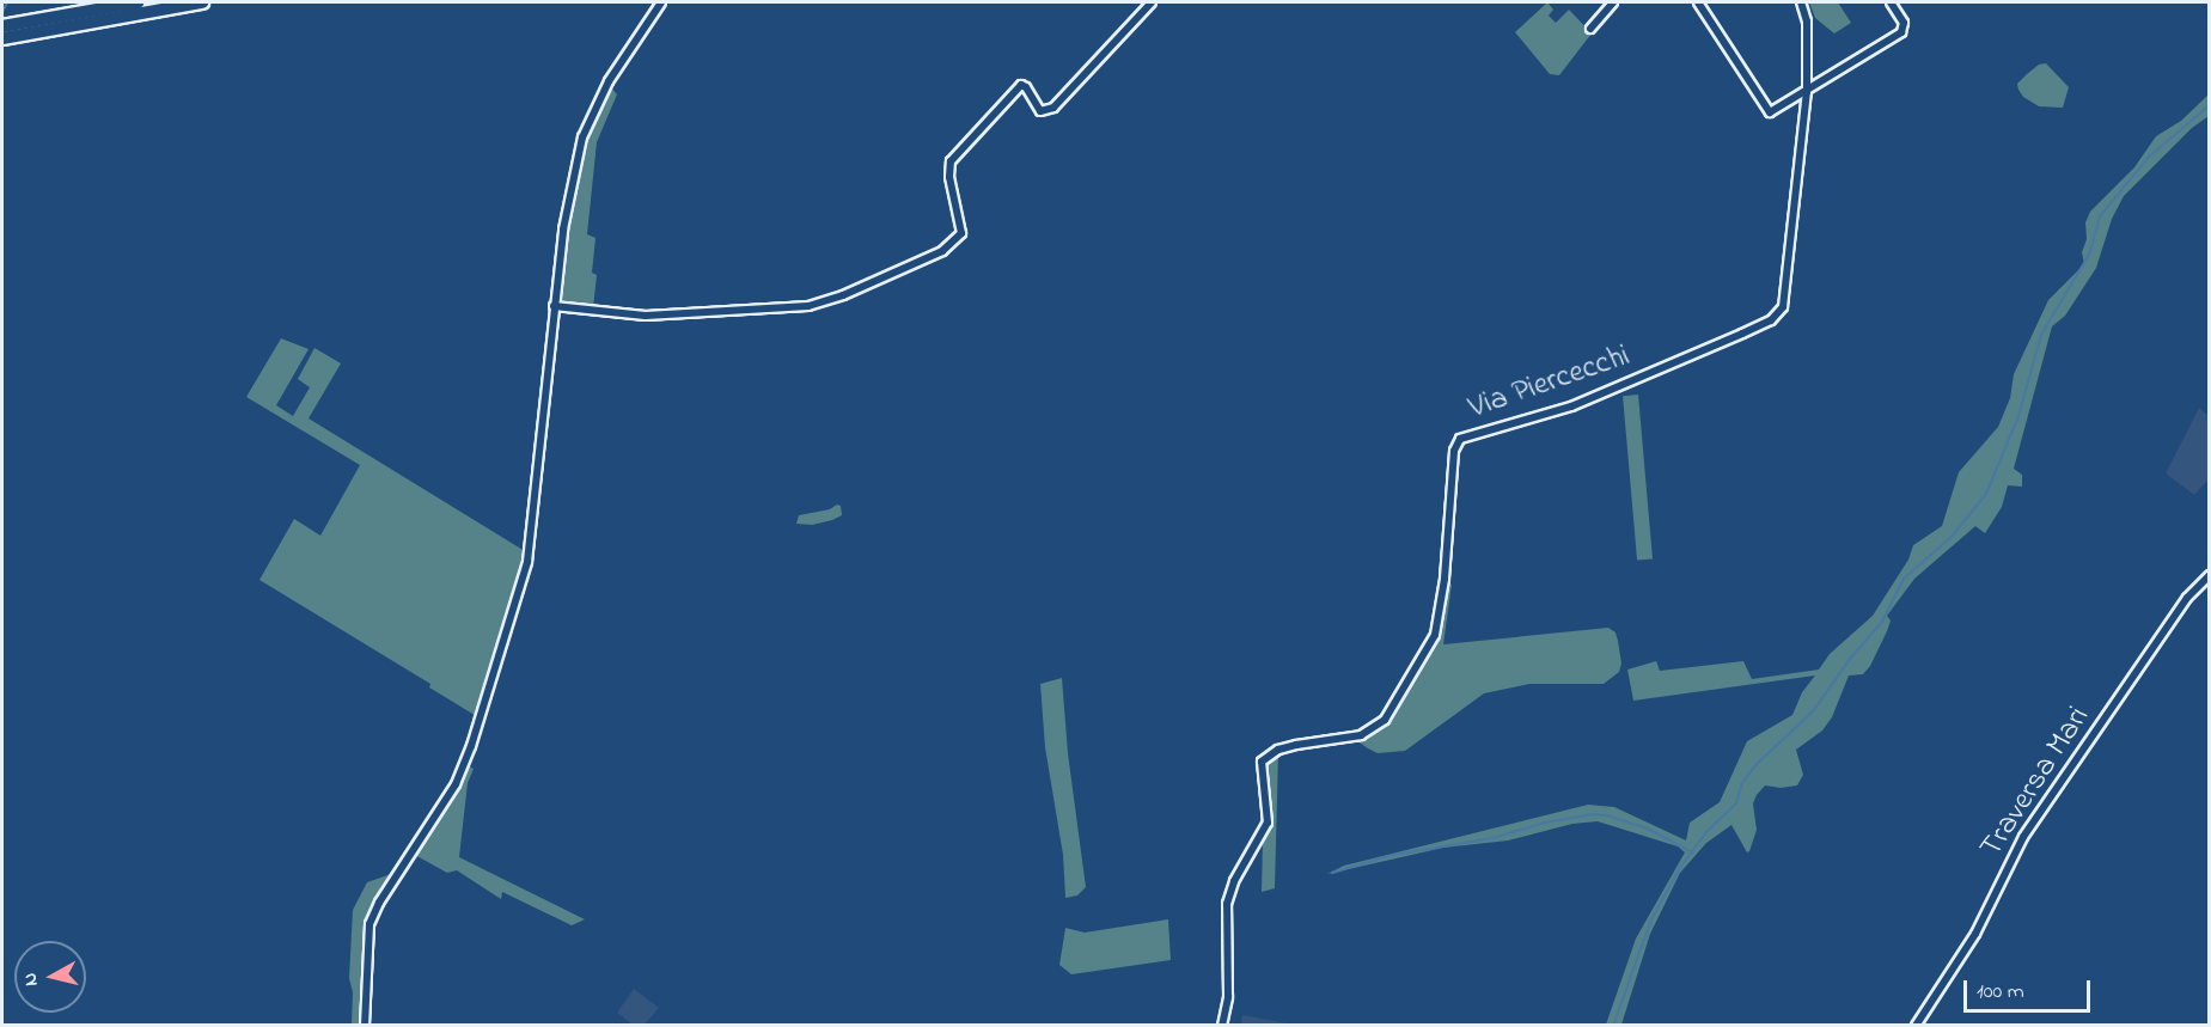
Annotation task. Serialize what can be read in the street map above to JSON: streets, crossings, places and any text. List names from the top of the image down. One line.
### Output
{"streets":{"street":["Via Piercecchi","Traversa Mari"]},"scale_bar":"100 m","north":"left"}
